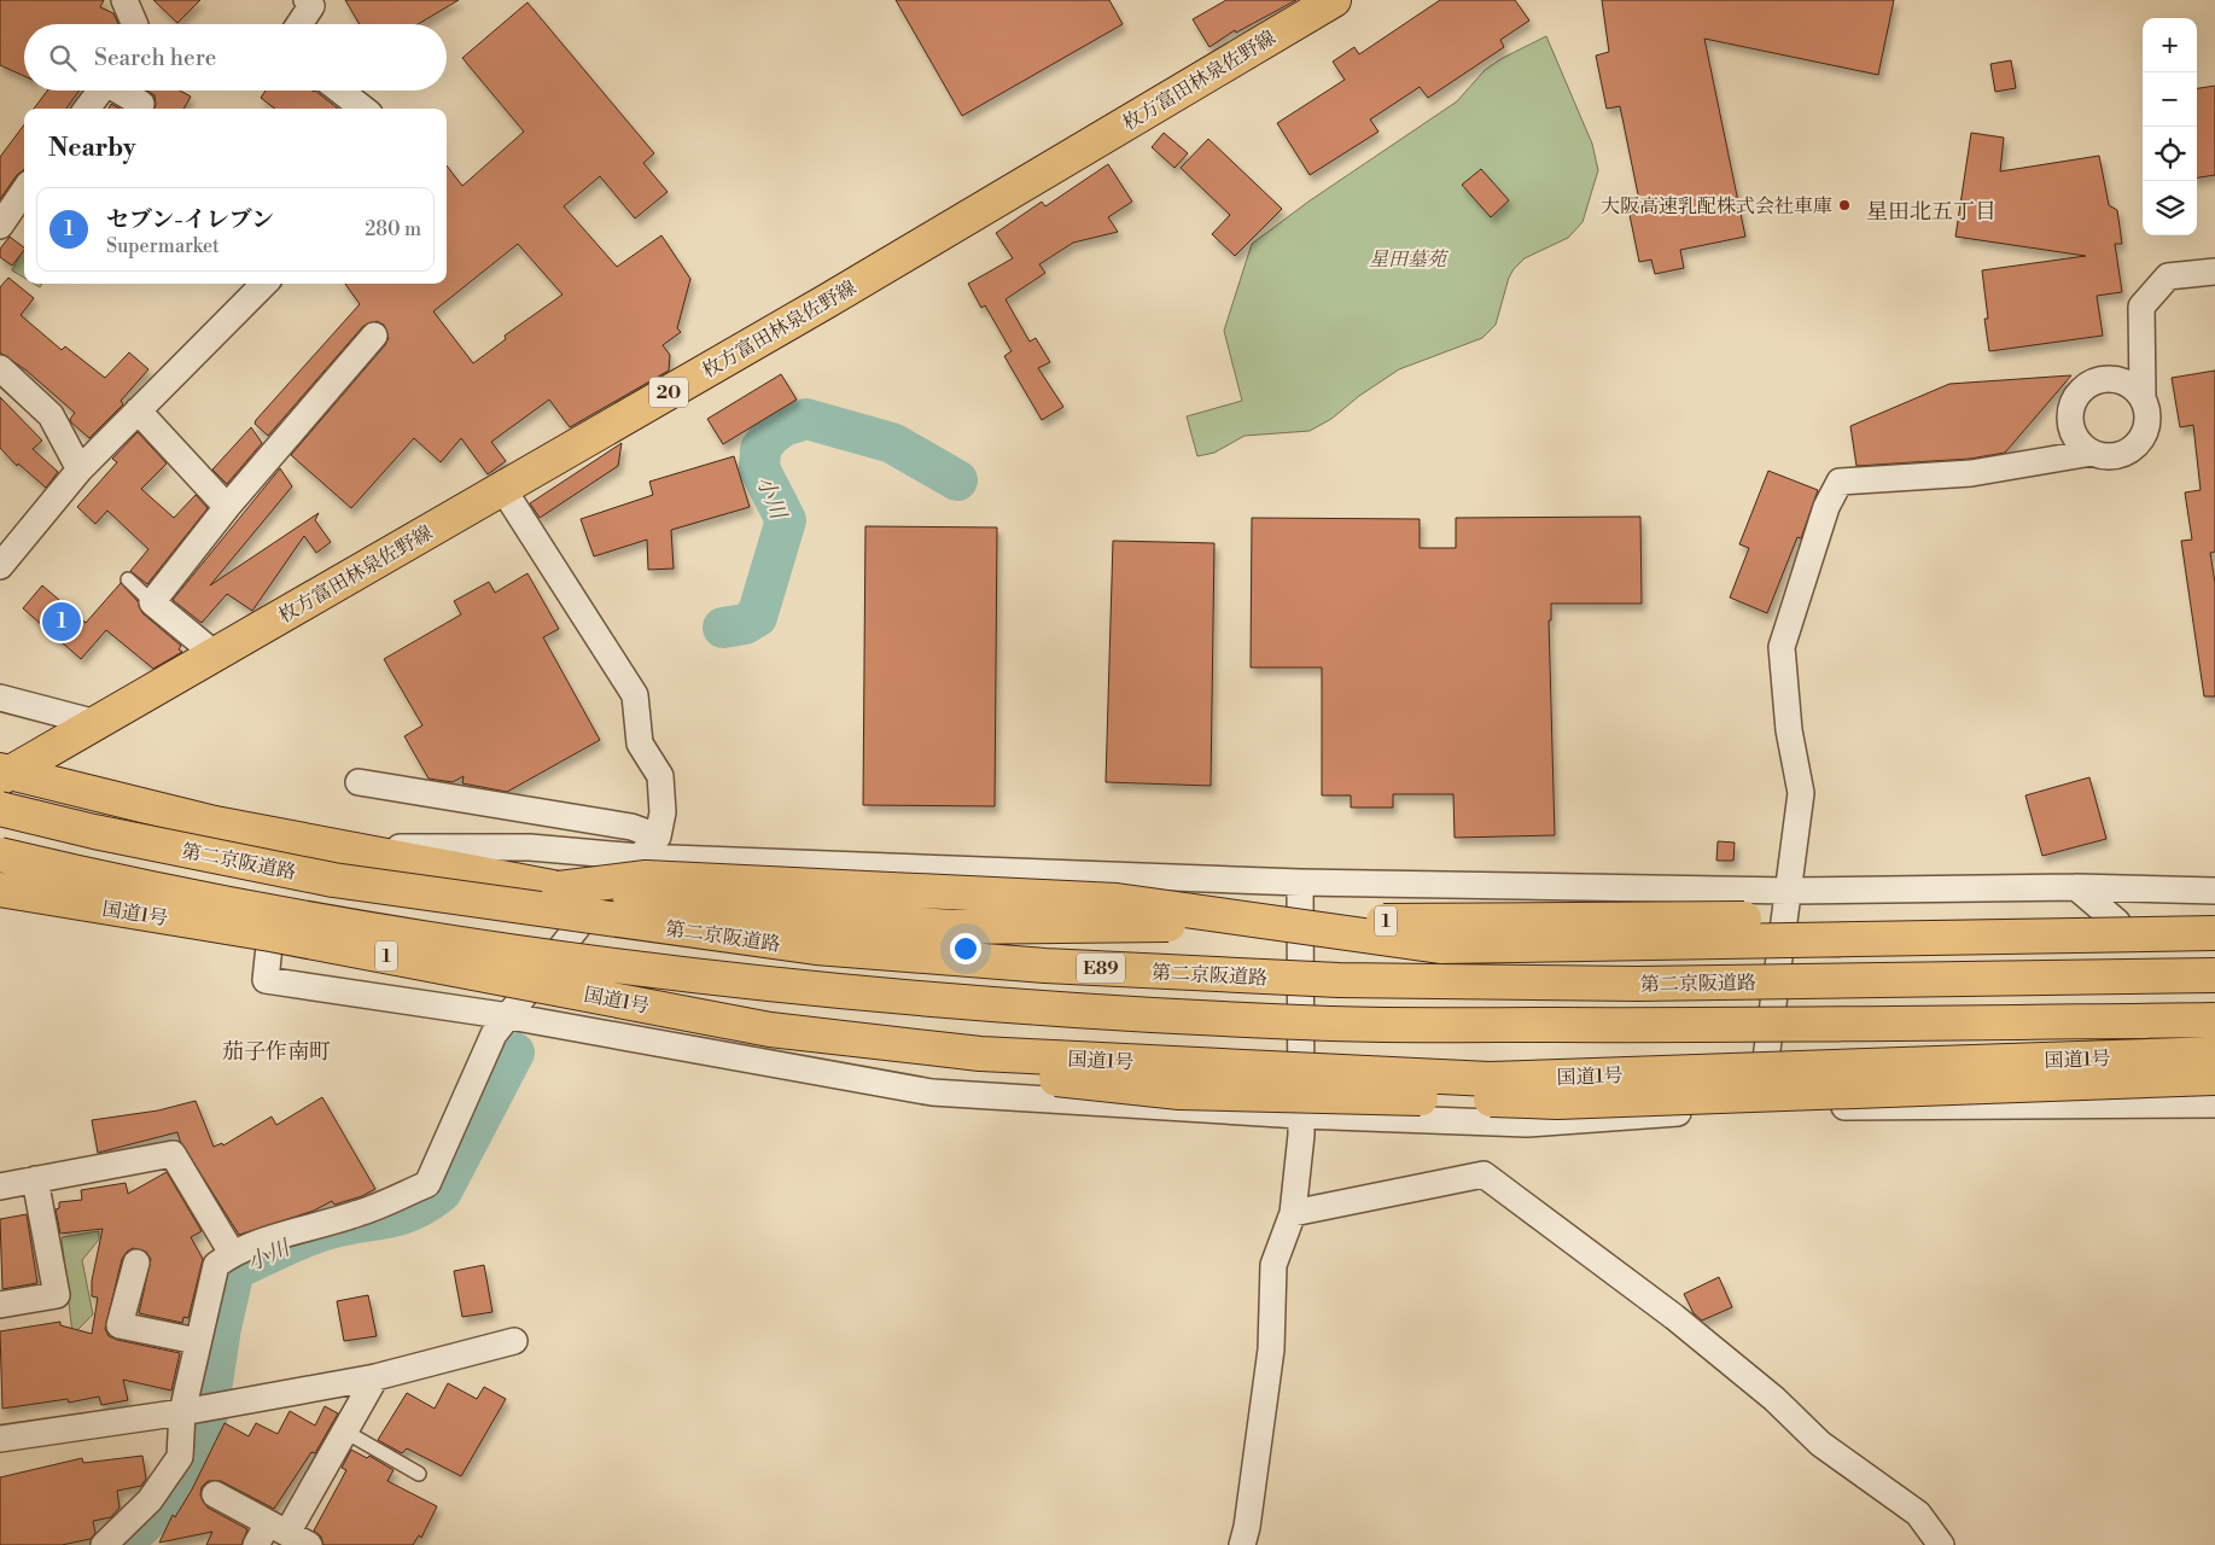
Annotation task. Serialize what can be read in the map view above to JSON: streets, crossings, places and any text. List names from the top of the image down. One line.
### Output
{"streets":{"main road":["枚方富田林泉佐野線","20","第二京阪道路","国道1号","1","E89"]},"crossings":[["枚方富田林泉佐野線","1"]],"districts":["星田北五丁目","茄子作南町"],"water":["小川"],"parks":["星田墓苑"],"places":["大阪高速乳配株式会社車庫"],"page":{"map_buttons":["+","−"],"search":"Search here","heading":"Nearby","list":[{"mark":"1","name":"セブン-イレブン","note":"Supermarket","value":"280 m"}],"pins":"1"}}
